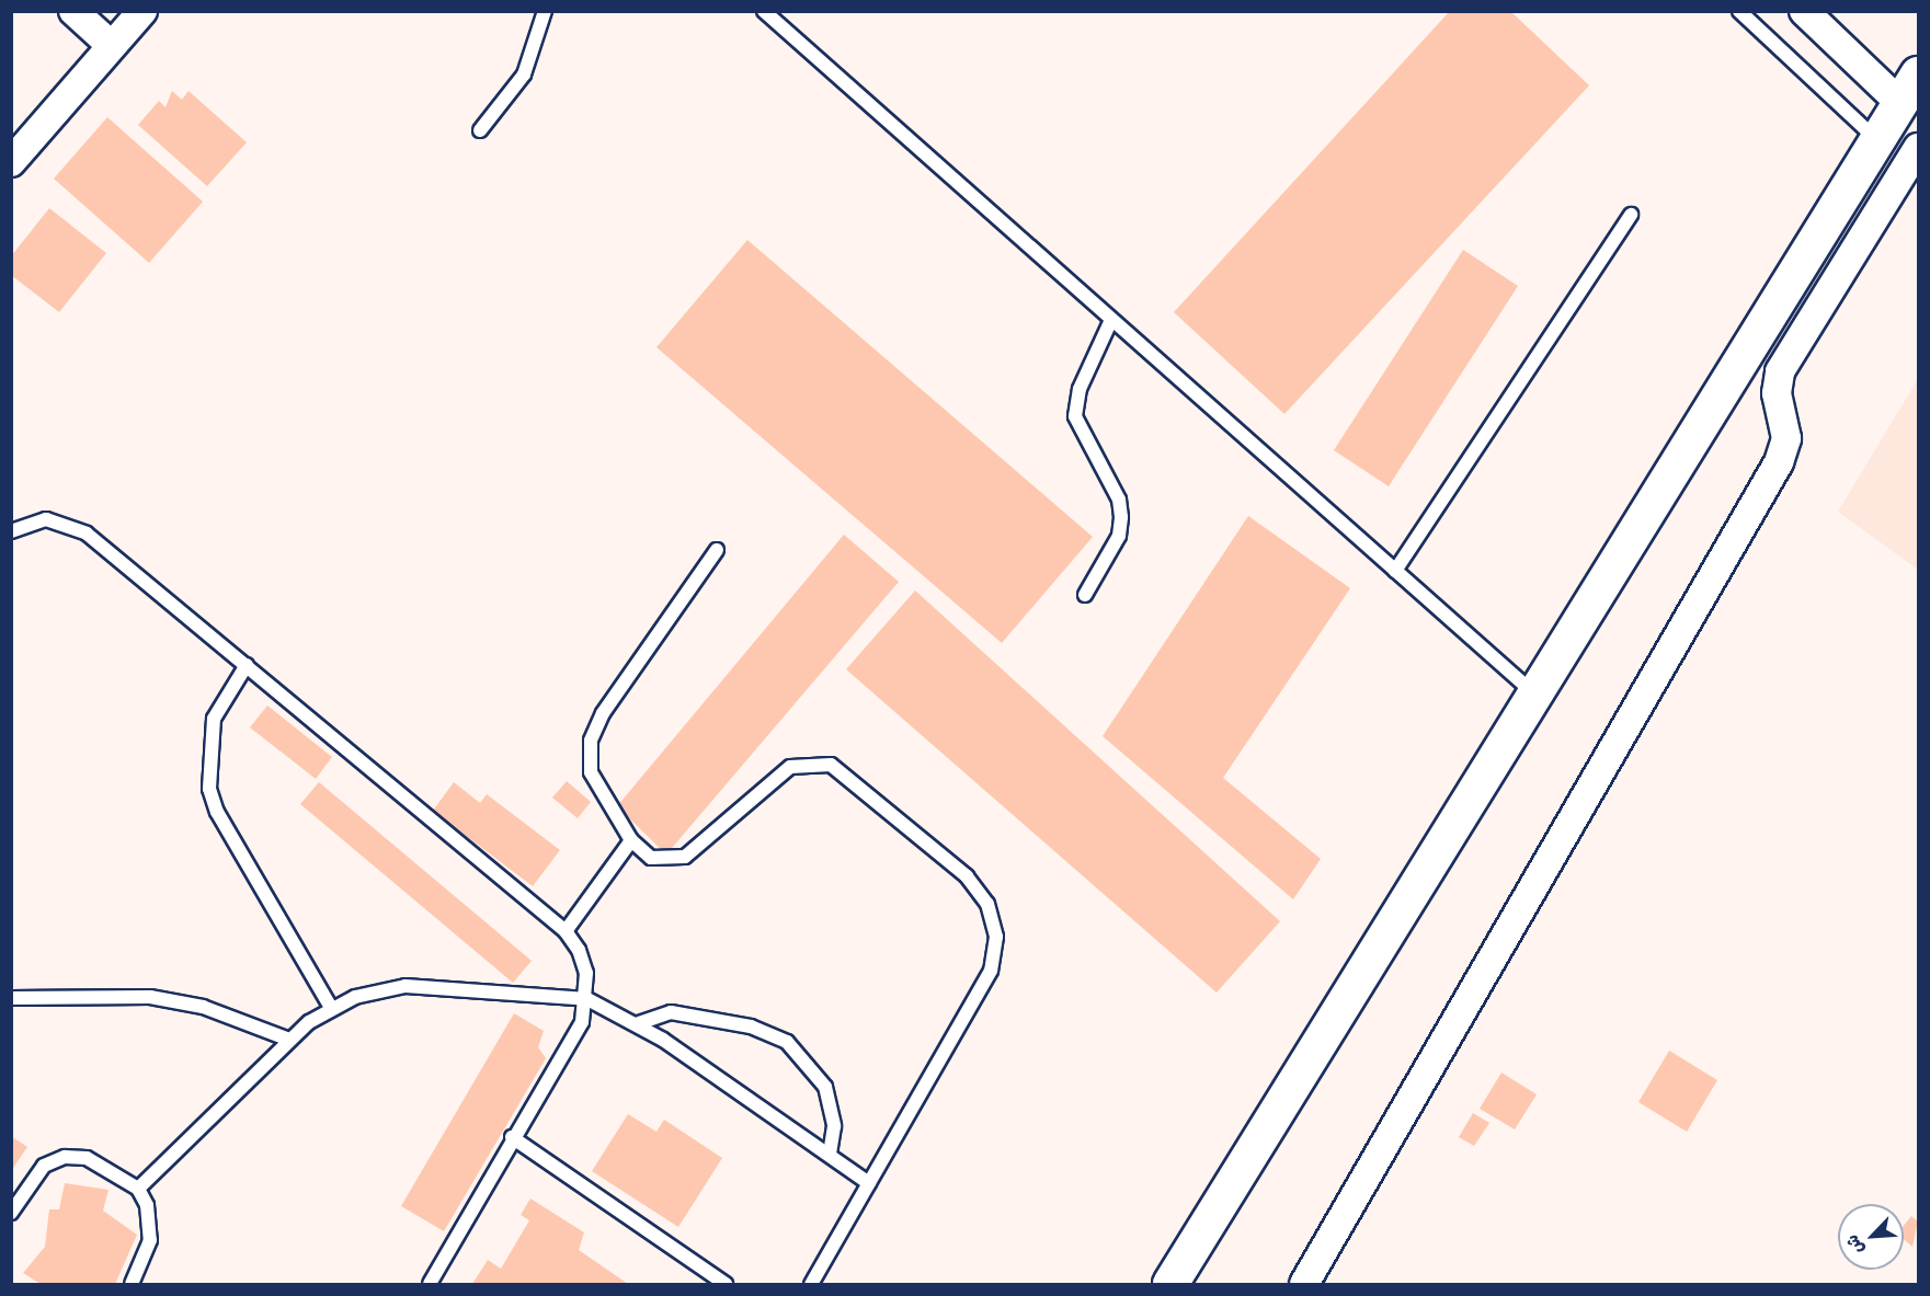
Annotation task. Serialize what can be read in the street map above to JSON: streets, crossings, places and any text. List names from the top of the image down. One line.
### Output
{"north":"bottom left"}
